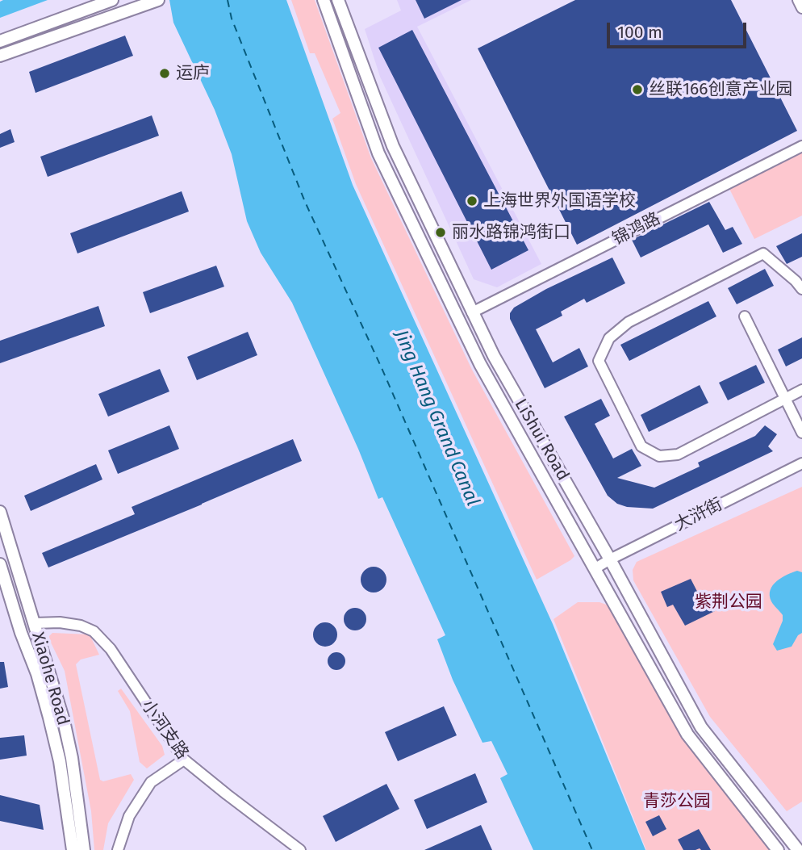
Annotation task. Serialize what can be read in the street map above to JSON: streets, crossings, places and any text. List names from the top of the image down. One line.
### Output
{"streets":{"main road":["LiShui Road","Xiaohe Road"],"street":["锦鸿路","大浒街","小河支路"]},"crossings":[["锦鸿路","LiShui Road"],["LiShui Road","大浒街"],["Xiaohe Road","小河支路"]],"water":["Jing Hang Grand Canal"],"parks":["紫荆公园","青莎公园"],"places":["运庐","丝联166创意产业园","上海世界外国语学校","丽水路锦鸿街口"],"scale_bar":"100 m"}
